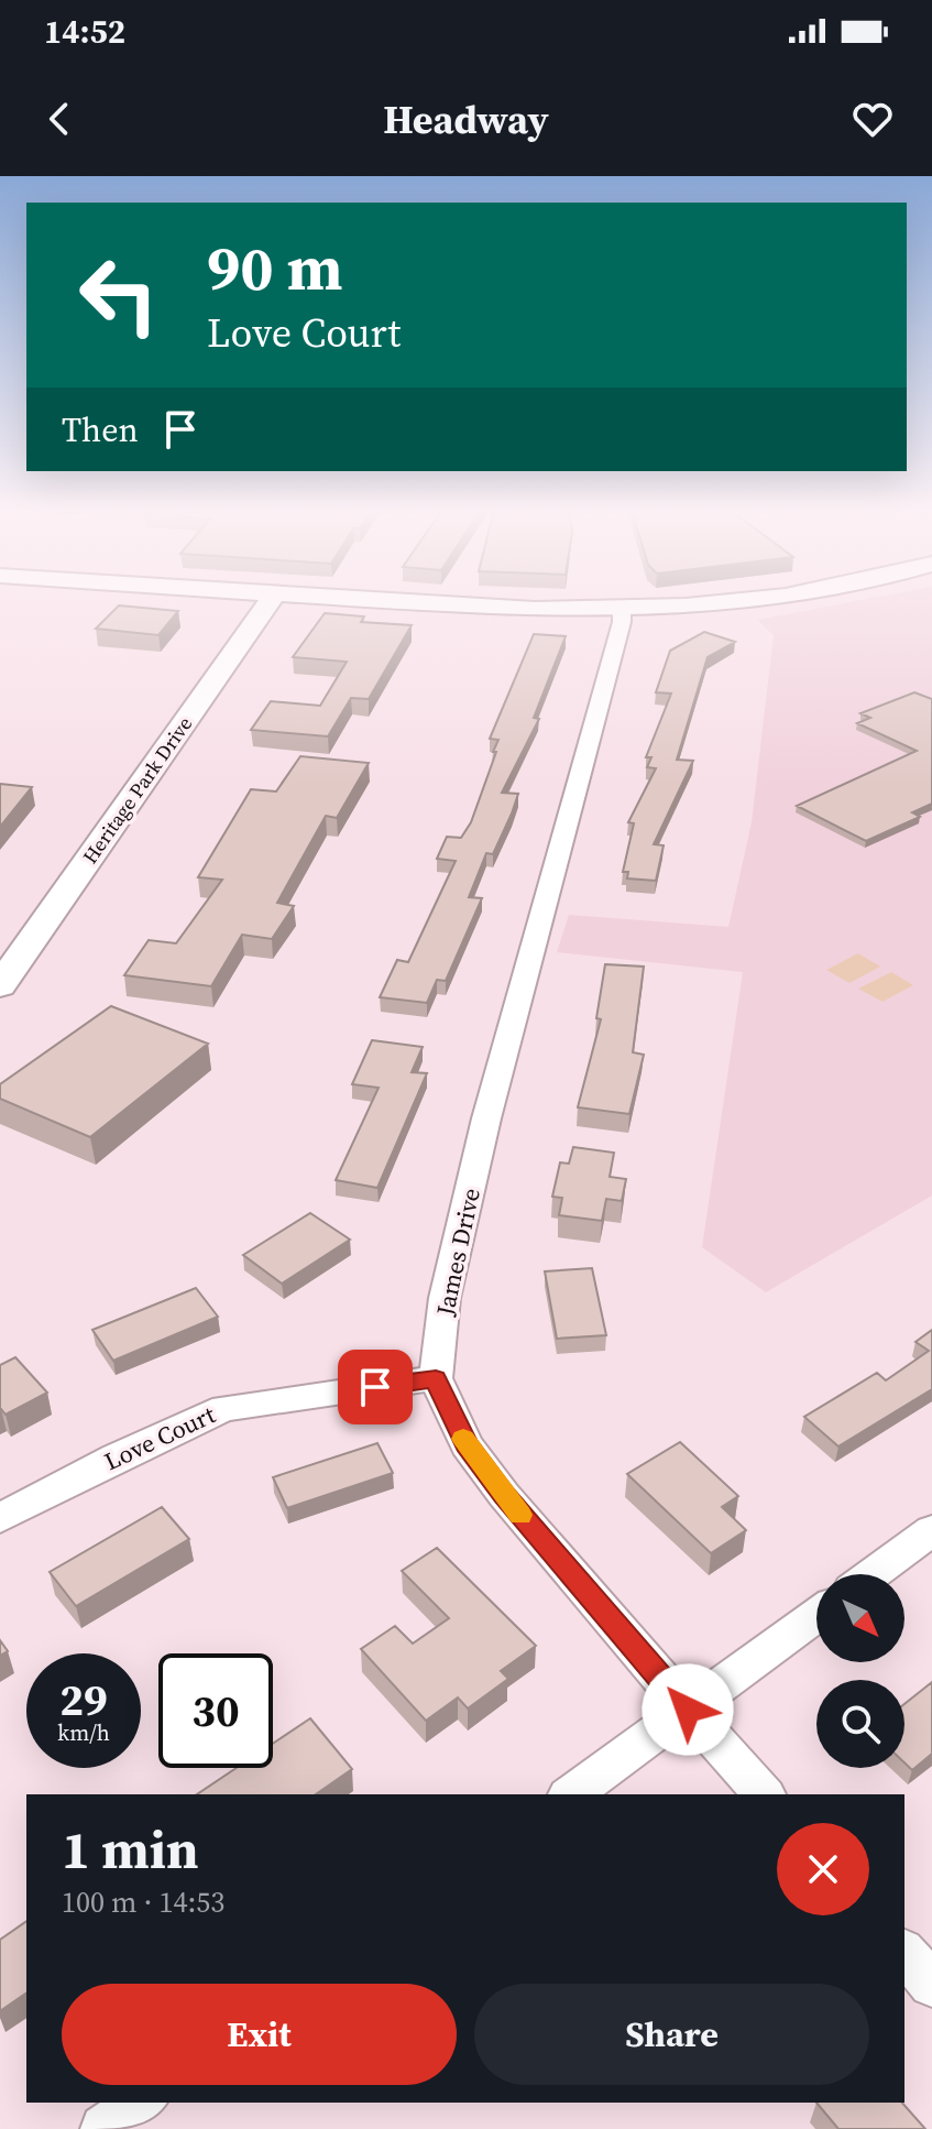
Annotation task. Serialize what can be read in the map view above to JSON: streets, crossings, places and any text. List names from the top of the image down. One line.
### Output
{"streets":{"main road":["Heritage Park Drive"],"street":["James Drive","Love Court"]},"crossings":[["James Drive","Love Court"]],"north":"bottom right","page":{"status":"14:52","header":"Headway","turn":["90 m","Love Court"],"then":"Then","speed":"29 km/h","limit":"30","heading":["1 min","100 m · 14:53"],"buttons":["Exit","Share"]}}
